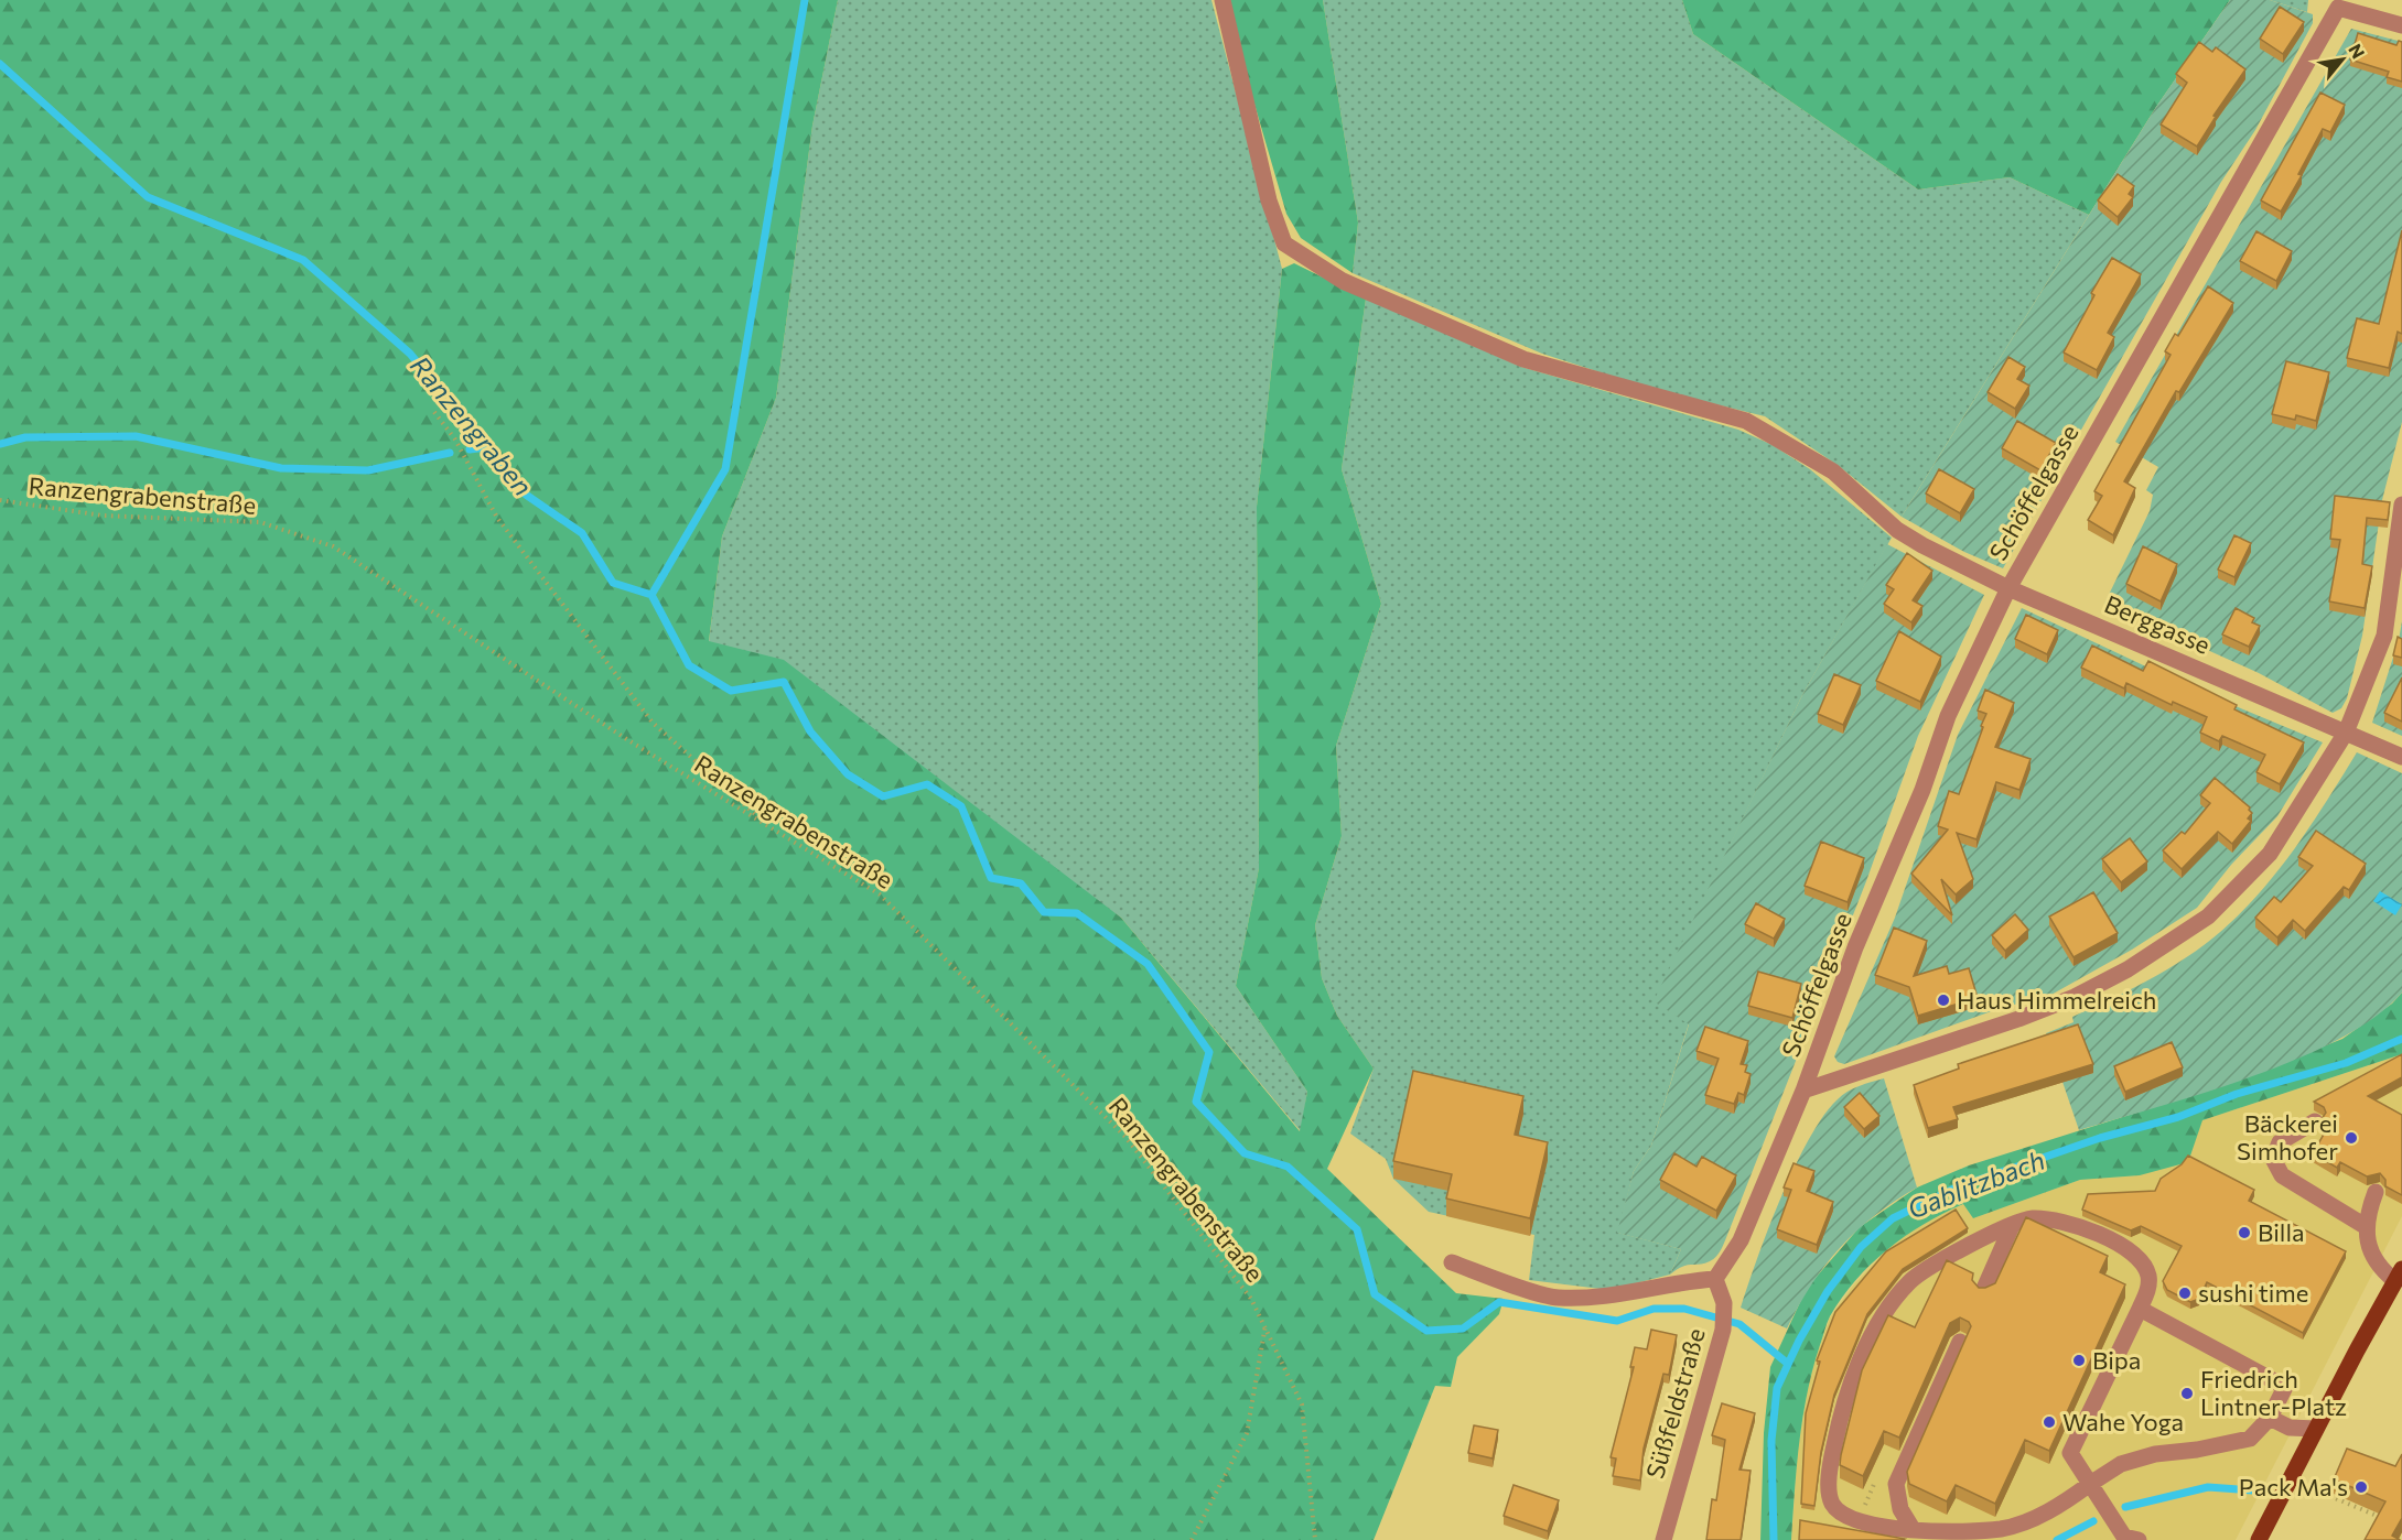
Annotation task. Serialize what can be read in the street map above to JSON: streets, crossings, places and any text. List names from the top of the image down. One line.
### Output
{"streets":{"street":["Schöffelgasse","Berggasse","Süßfeldstraße"],"path":["Ranzengrabenstraße"]},"crossings":[["Schöffelgasse","Berggasse"],["Schöffelgasse","Süßfeldstraße"]],"water":["Ranzengraben","Gablitzbach"],"places":["Haus Himmelreich","Bäckerei Simhofer","Billa","sushi time","Bipa","Friedrich Lintner-Platz","Wahe Yoga","Pack Ma's"],"north":"top right"}
